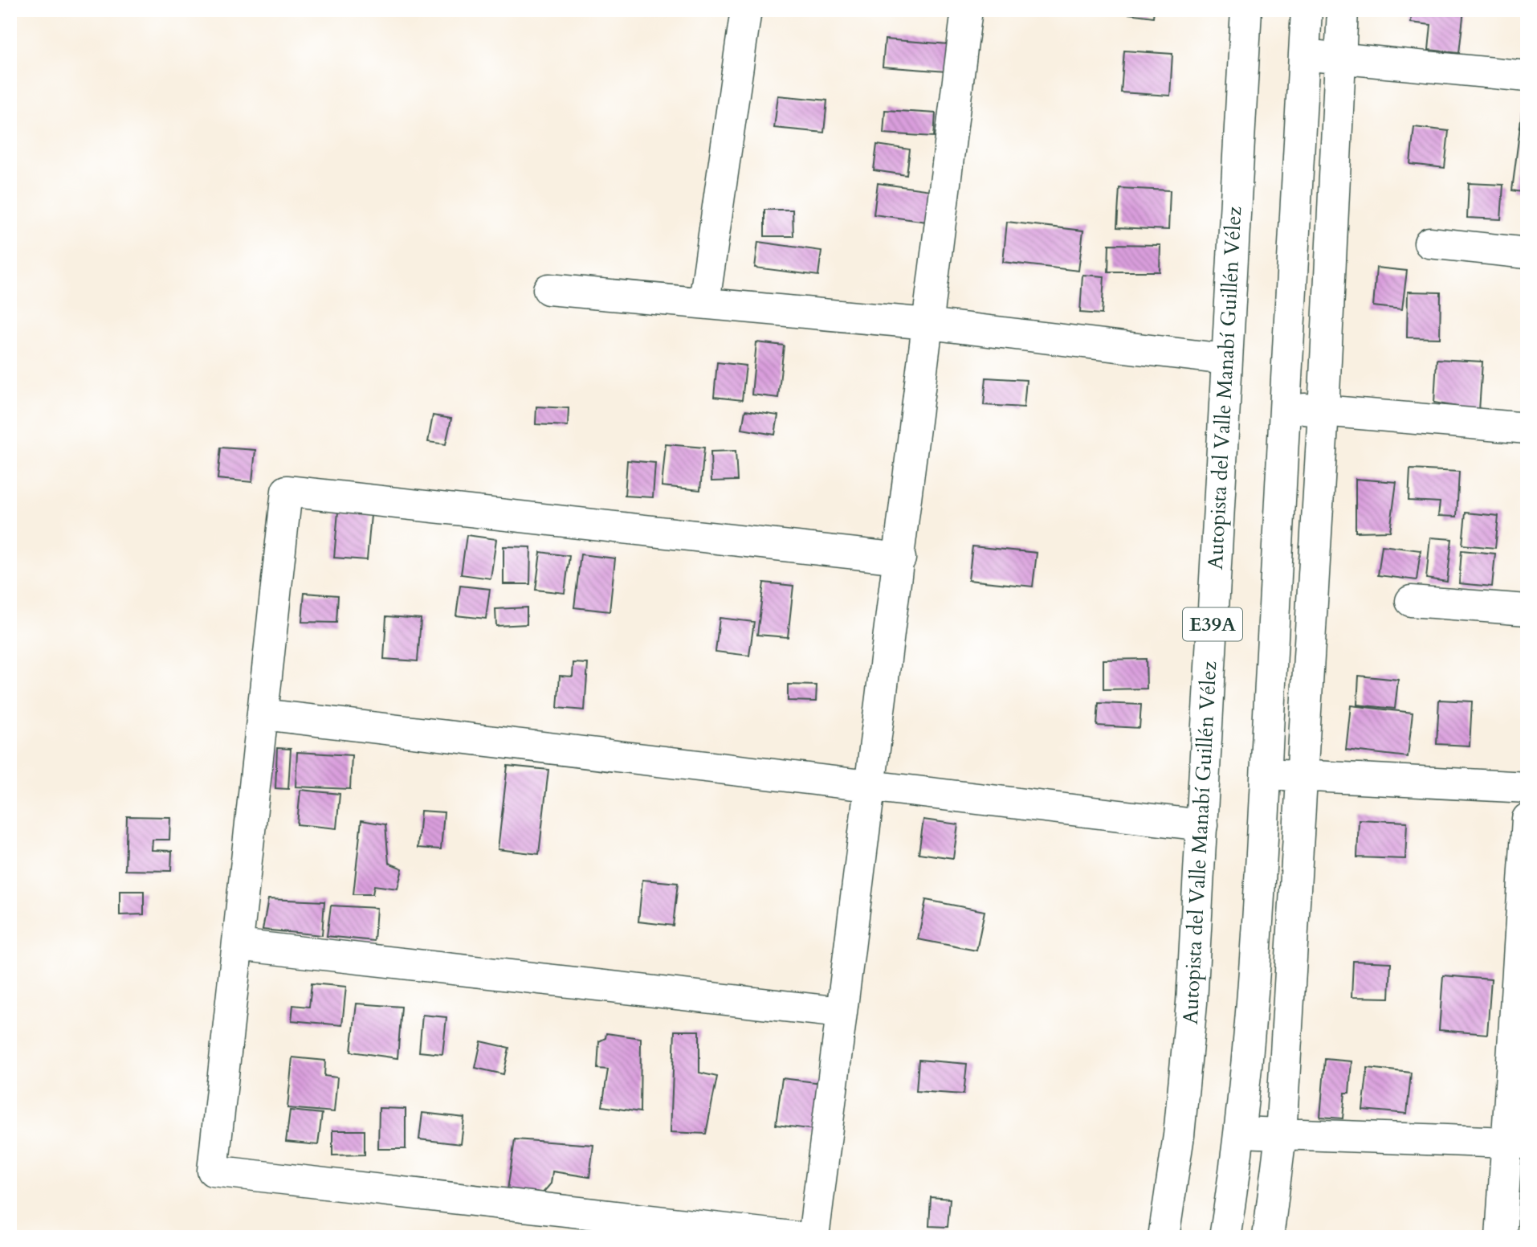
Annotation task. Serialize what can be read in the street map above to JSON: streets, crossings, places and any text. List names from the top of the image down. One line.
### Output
{"streets":{"street":["Autopista del Valle Manabí Guillén Vélez","E39A"]}}
